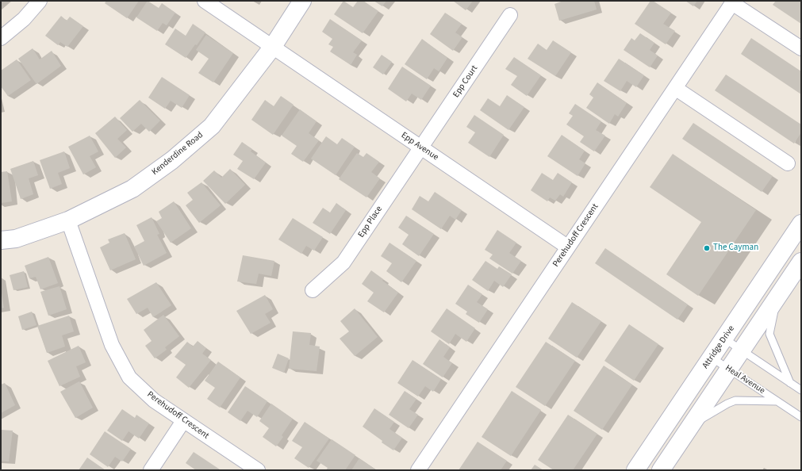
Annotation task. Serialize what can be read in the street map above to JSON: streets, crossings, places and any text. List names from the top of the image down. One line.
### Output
{"streets":{"main road":["Kenderdine Road","Attridge Drive"],"street":["Epp Court","Epp Avenue","Epp Place","Perehudoff Crescent"],"lane":["Heal Avenue"]},"crossings":[["Epp Court","Epp Avenue"],["Epp Court","Epp Place"],["Epp Avenue","Kenderdine Road"],["Epp Avenue","Epp Place"],["Epp Avenue","Perehudoff Crescent"],["Kenderdine Road","Perehudoff Crescent"],["Attridge Drive","Heal Avenue"]],"places":["The Cayman"]}
